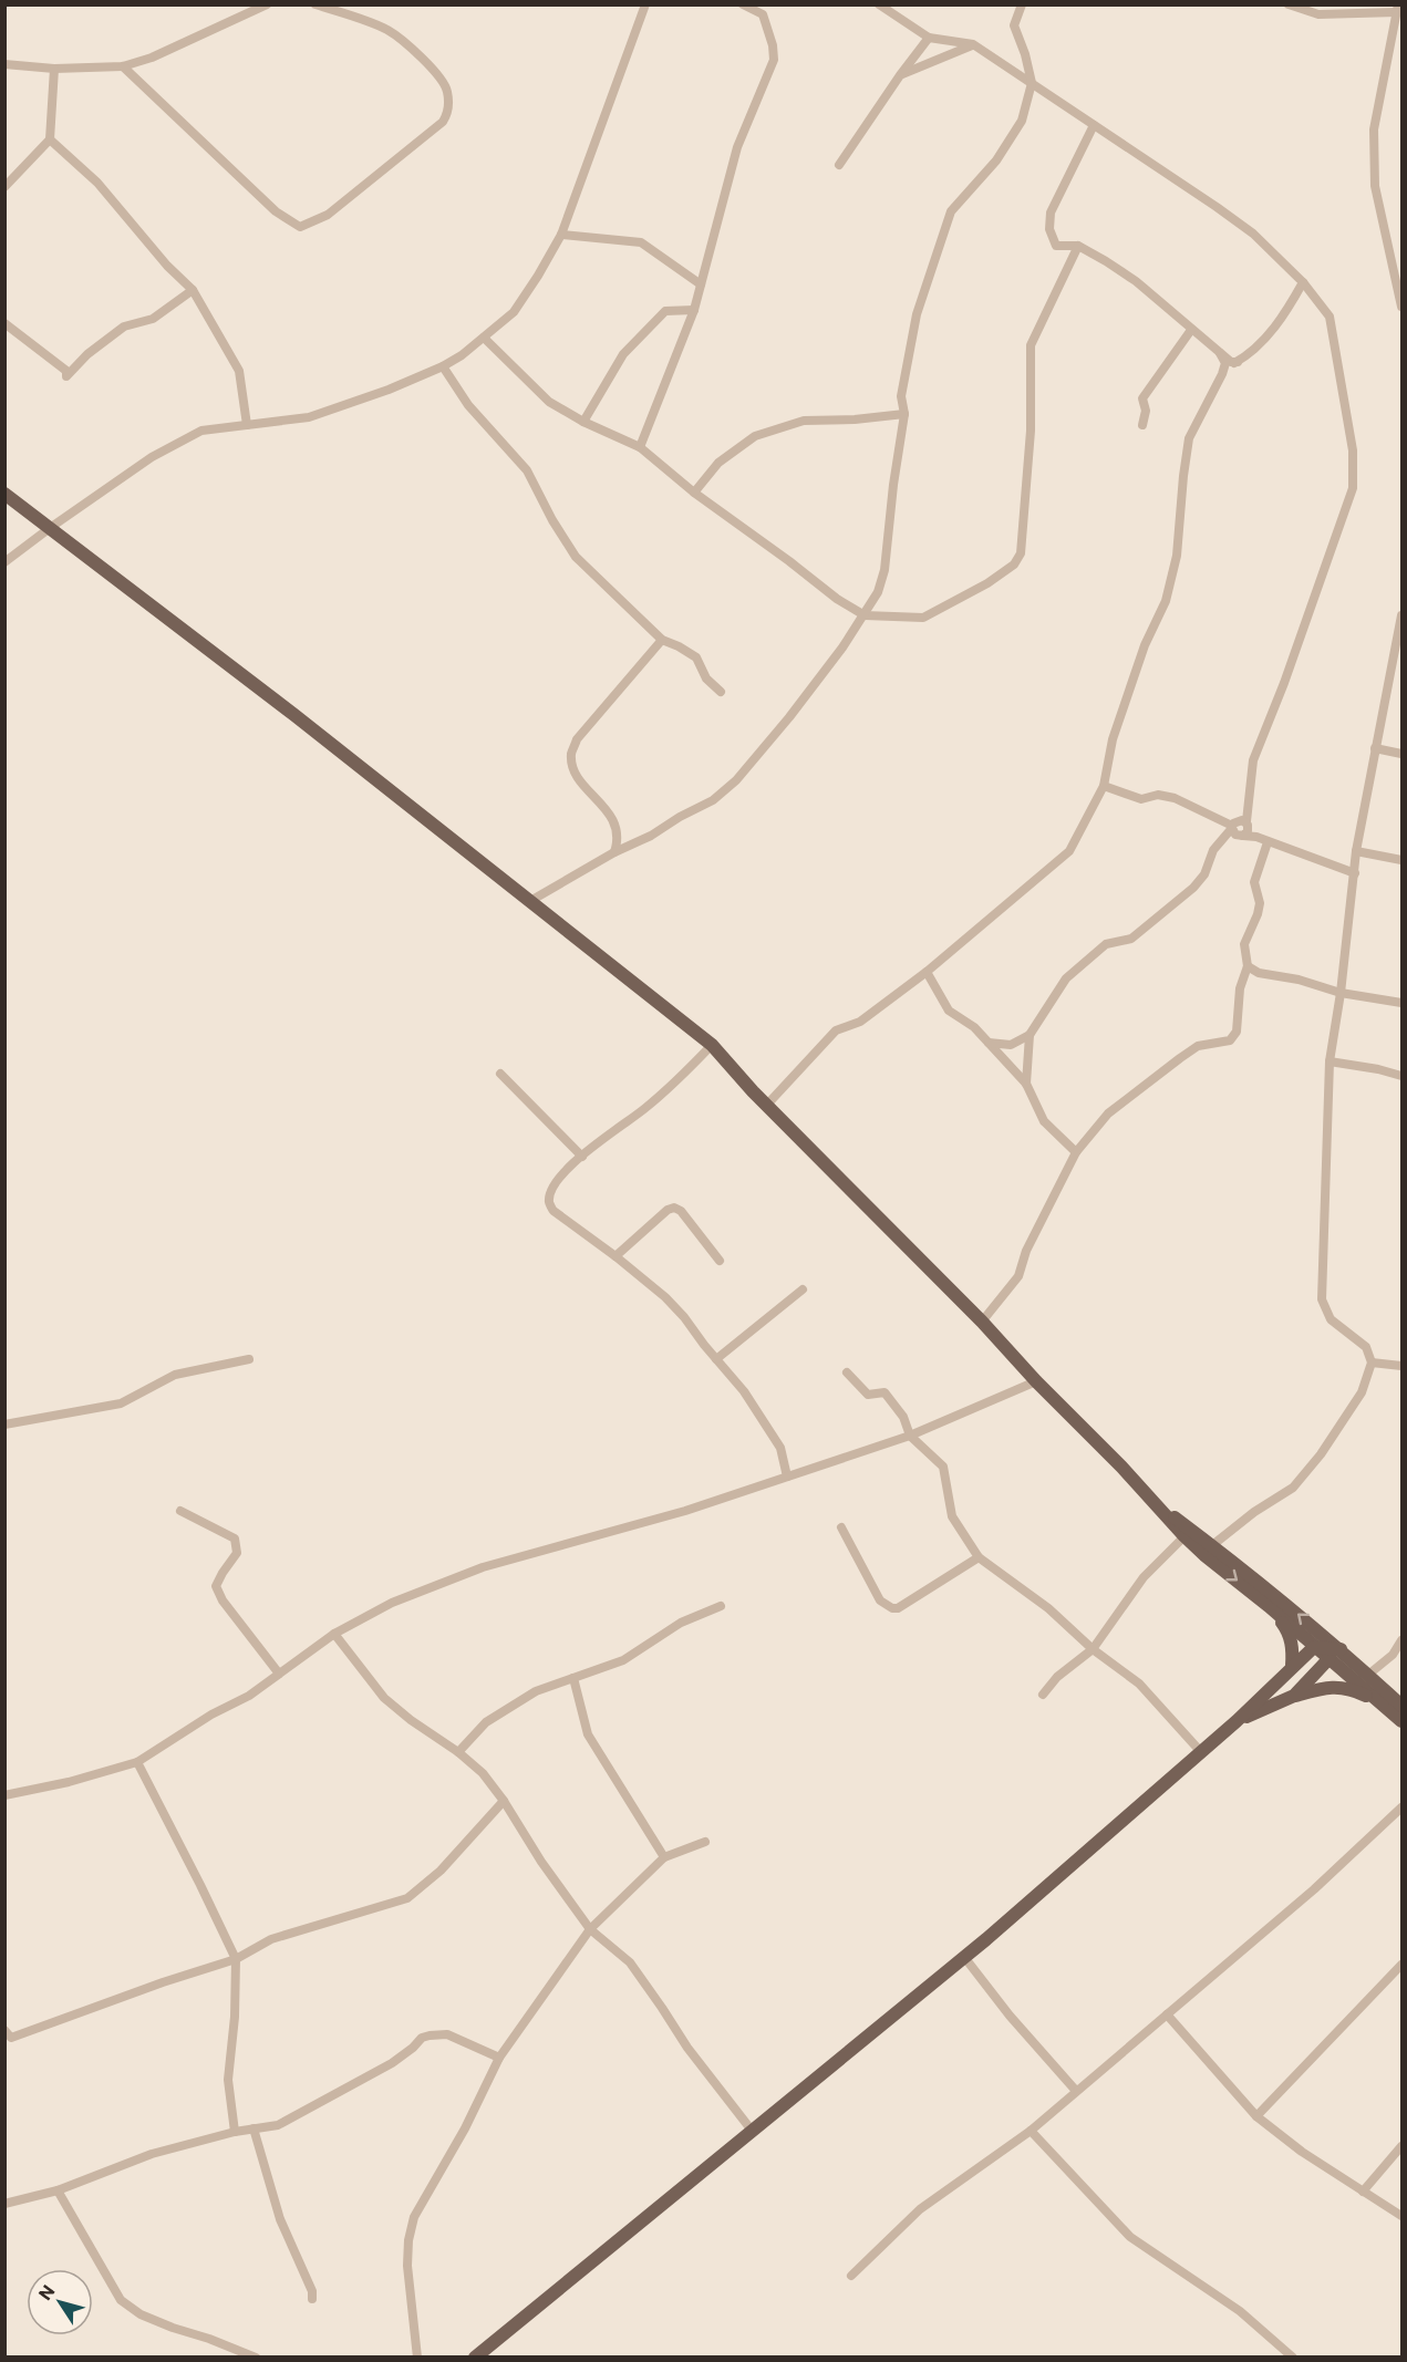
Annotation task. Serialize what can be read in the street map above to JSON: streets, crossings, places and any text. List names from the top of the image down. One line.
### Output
{"north":"top left"}
